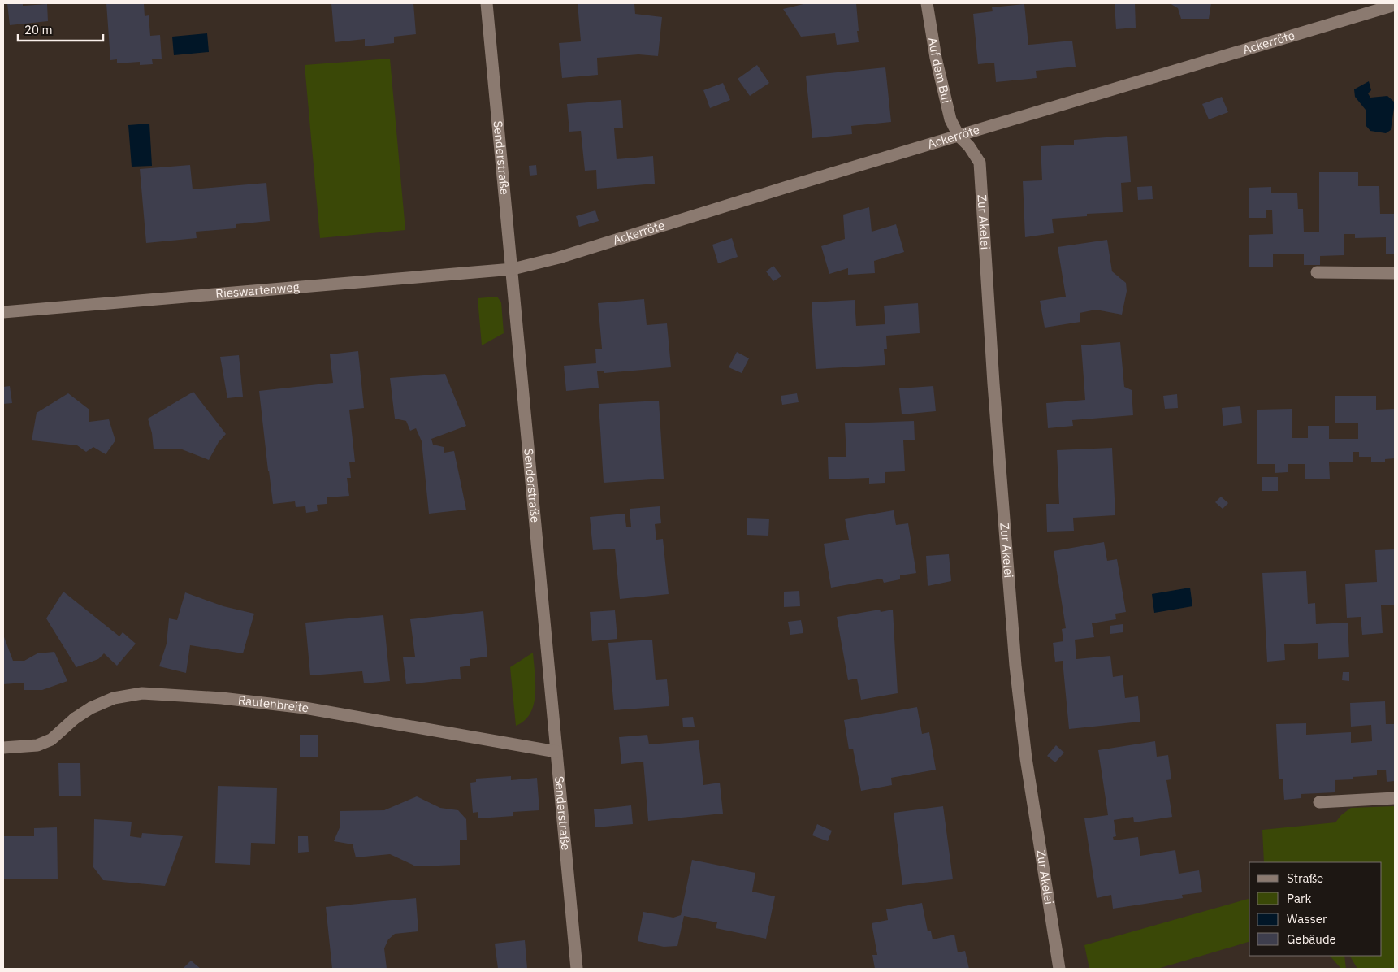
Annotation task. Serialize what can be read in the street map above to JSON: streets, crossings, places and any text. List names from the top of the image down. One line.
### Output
{"streets":{"street":["Ackerröte","Auf dem Bui","Senderstraße","Zur Akelei","Rieswartenweg","Rautenbreite"]},"crossings":[["Ackerröte","Auf dem Bui"],["Ackerröte","Senderstraße"],["Ackerröte","Zur Akelei"],["Ackerröte","Rieswartenweg"],["Auf dem Bui","Zur Akelei"],["Senderstraße","Rieswartenweg"],["Senderstraße","Rautenbreite"]],"legend":["Straße","Park","Wasser","Gebäude"],"scale_bar":"20 m"}
